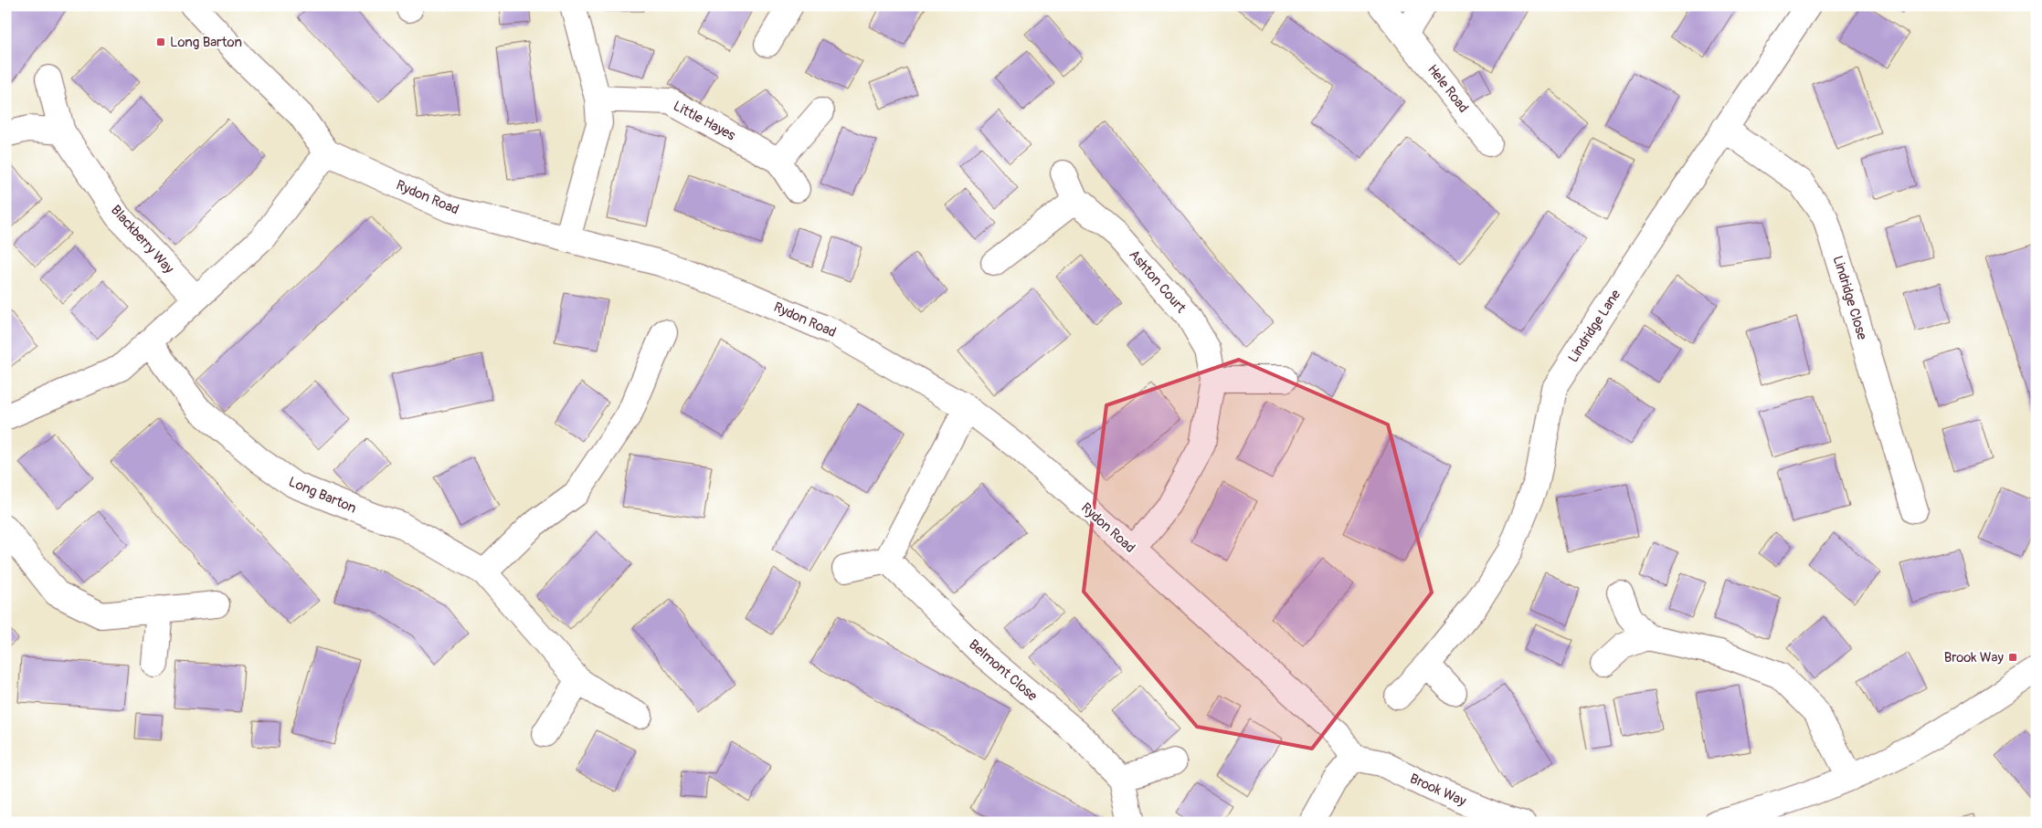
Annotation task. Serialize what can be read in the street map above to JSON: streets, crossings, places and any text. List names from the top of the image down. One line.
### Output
{"streets":{"street":["Hele Road","Little Hayes","Rydon Road","Blackberry Way","Ashton Court","Lindridge Close","Lindridge Lane","Long Barton","Belmont Close","Brook Way"]},"crossings":[["Rydon Road","Ashton Court"],["Rydon Road","Brook Way"],["Lindridge Close","Lindridge Lane"]],"places":{"transit":["Long Barton","Brook Way"]}}
